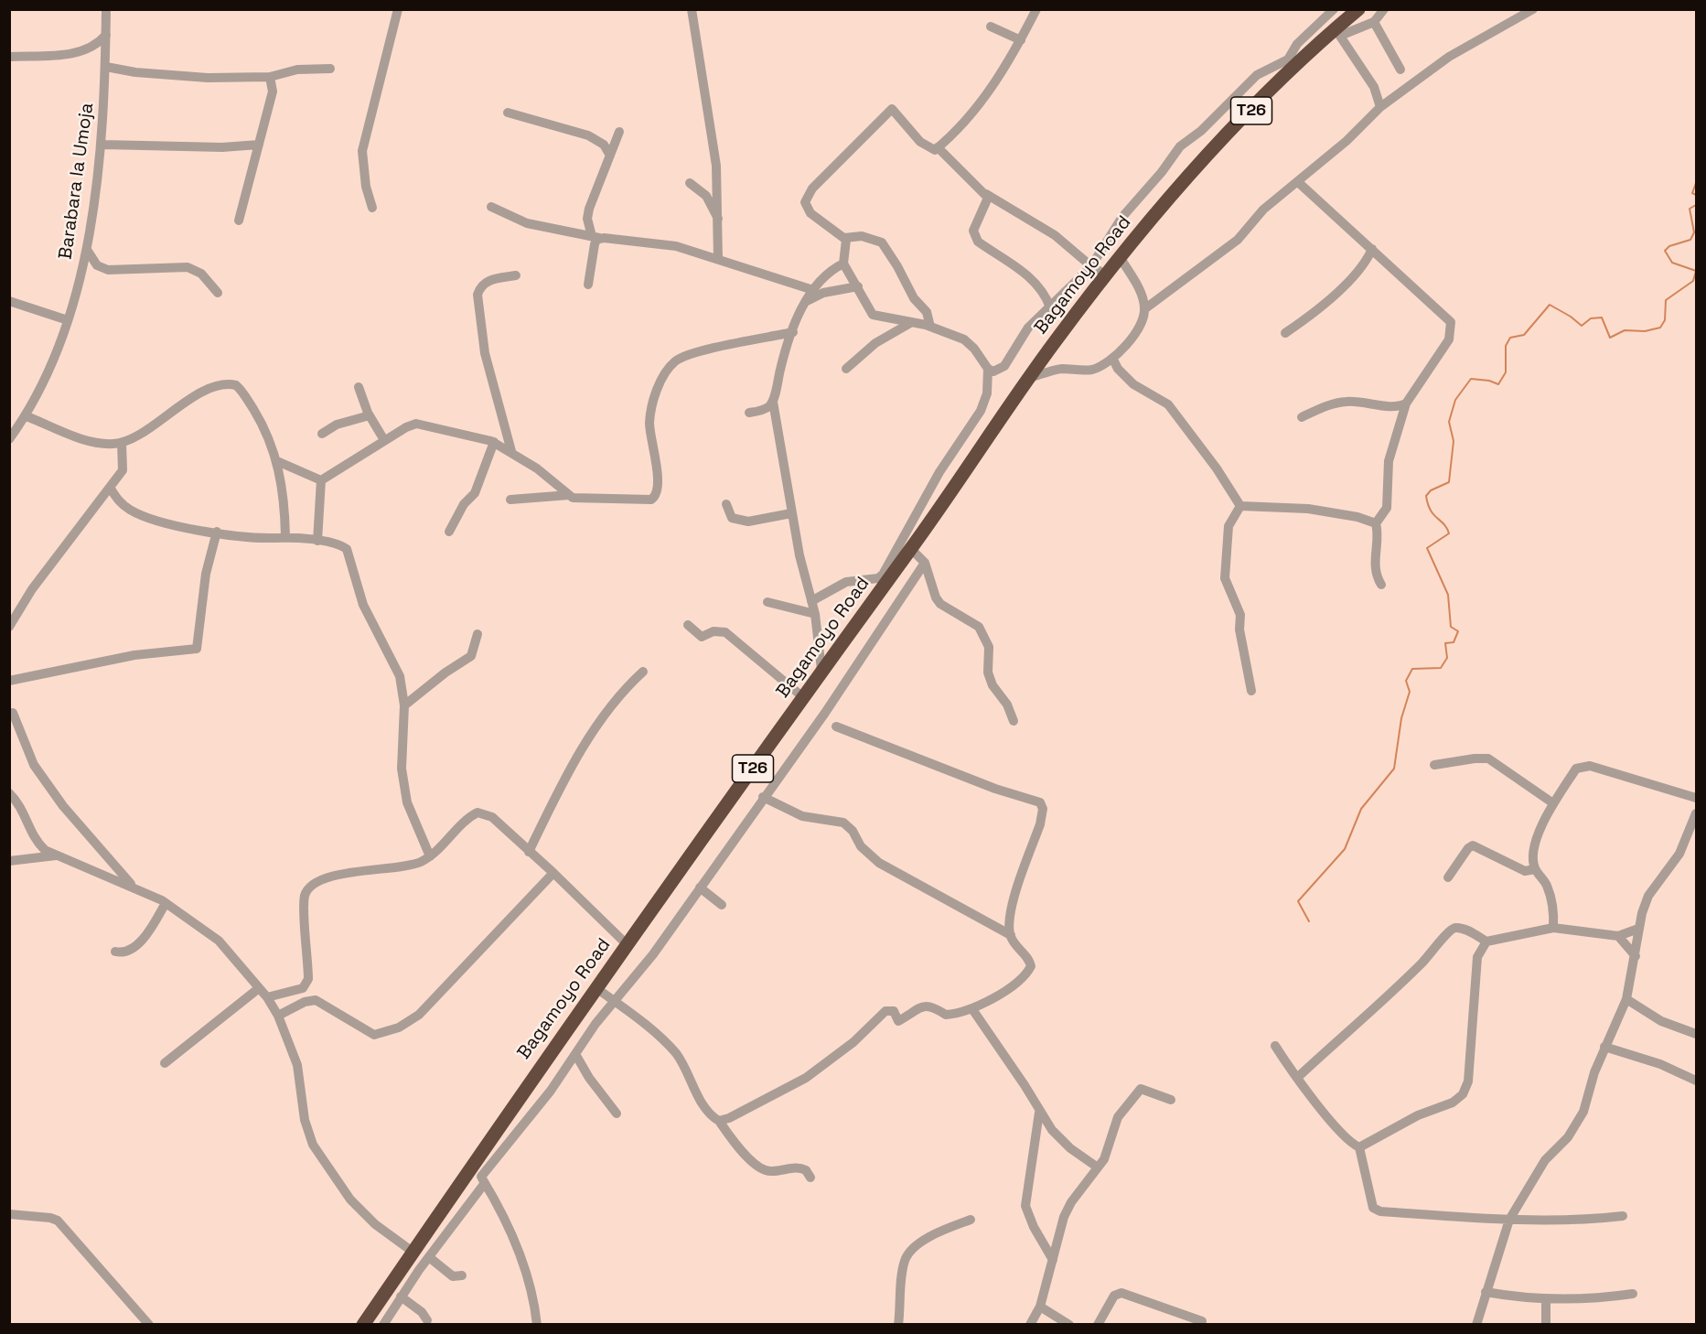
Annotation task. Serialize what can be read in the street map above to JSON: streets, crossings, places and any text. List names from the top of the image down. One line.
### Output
{"streets":{"highway":["T26","Bagamoyo Road"],"street":["Barabara la Umoja"]}}
